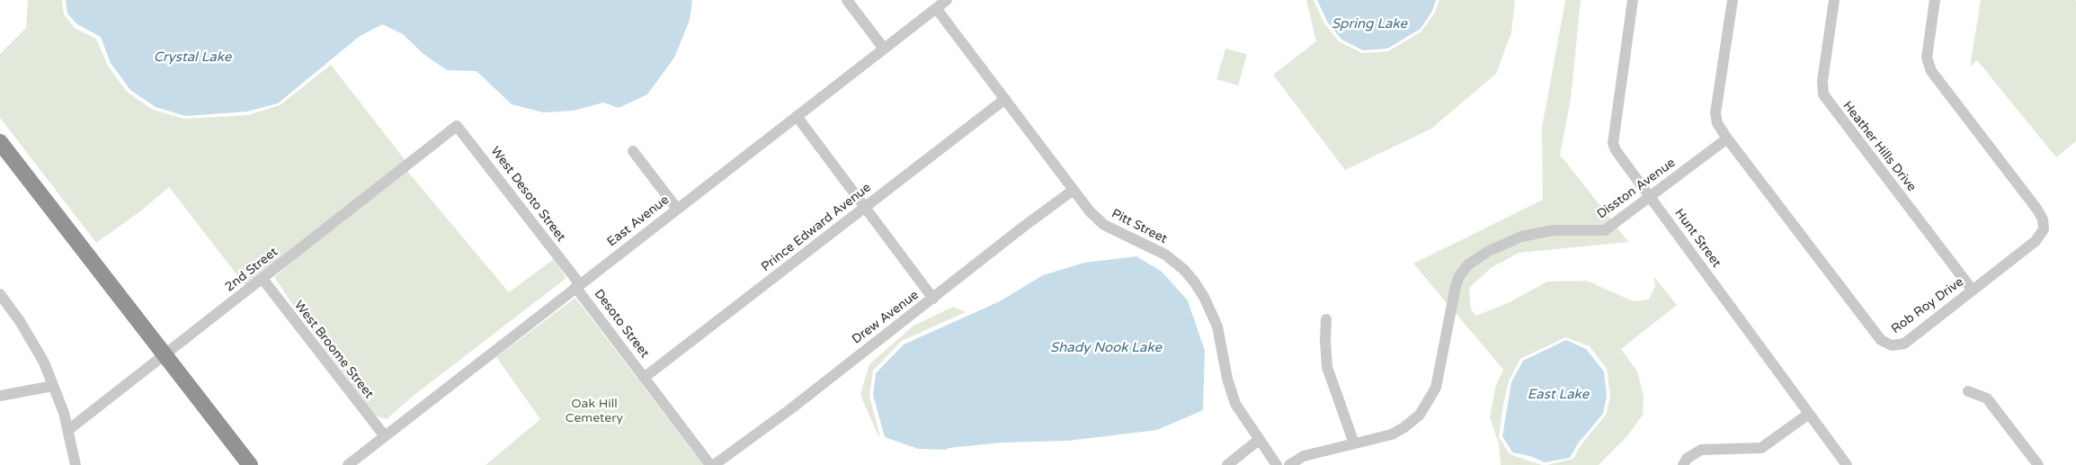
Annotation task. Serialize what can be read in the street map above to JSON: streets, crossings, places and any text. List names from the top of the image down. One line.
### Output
{"streets":{"street":["Heather Hills Drive","Disston Avenue","West Desoto Street","East Avenue","Pitt Street","Prince Edward Avenue","Hunt Street","2nd Street","Rob Roy Drive","Drew Avenue","Desoto Street","West Broome Street"]},"crossings":[["Heather Hills Drive","Rob Roy Drive"],["Disston Avenue","Hunt Street"],["Disston Avenue","Rob Roy Drive"],["West Desoto Street","East Avenue"],["West Desoto Street","2nd Street"],["West Desoto Street","Desoto Street"],["East Avenue","Pitt Street"],["East Avenue","Desoto Street"],["East Avenue","West Broome Street"],["Pitt Street","Prince Edward Avenue"],["Pitt Street","Drew Avenue"],["Prince Edward Avenue","Desoto Street"],["2nd Street","West Broome Street"]],"water":["Spring Lake","Crystal Lake","Shady Nook Lake","East Lake"],"parks":["Oak Hill Cemetery"]}
